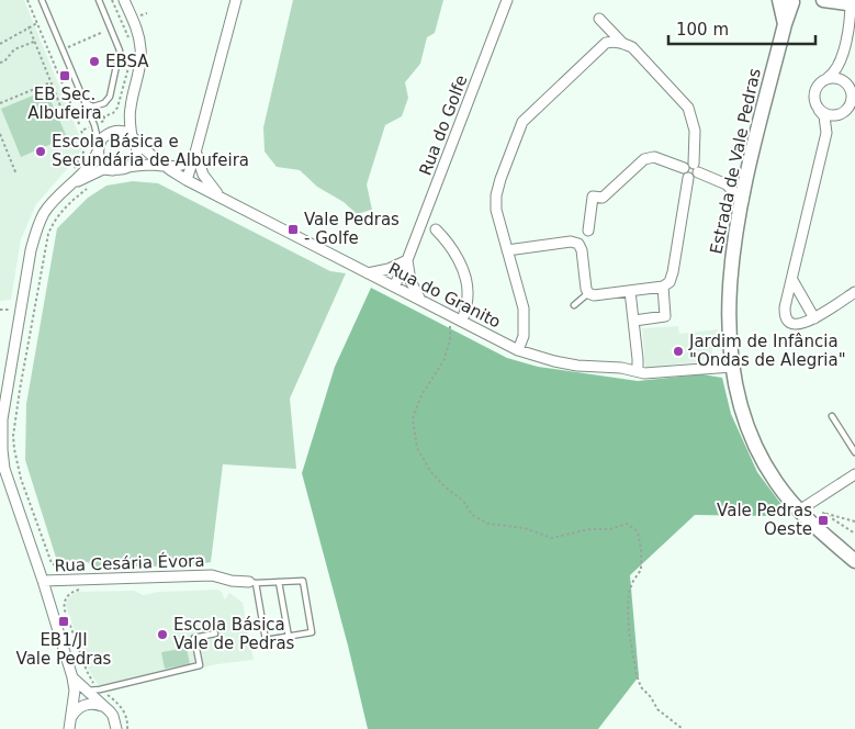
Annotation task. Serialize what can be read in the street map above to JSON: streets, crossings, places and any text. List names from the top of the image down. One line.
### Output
{"streets":{"main road":["Estrada de Vale Pedras"],"street":["Rua do Golfe","Rua do Granito","Rua Cesária Évora"]},"crossings":[["Rua do Golfe","Rua do Granito"],["Estrada de Vale Pedras","Rua do Granito"]],"places":{"other":["EBSA","Escola Básica e Secundária de Albufeira","Jardim de Infância \"Ondas de Alegria\"","Escola Básica Vale de Pedras"],"transit":["EB Sec. Albufeira","Vale Pedras - Golfe","Vale Pedras Oeste","EB1/JI Vale Pedras"]},"scale_bar":"100 m"}
